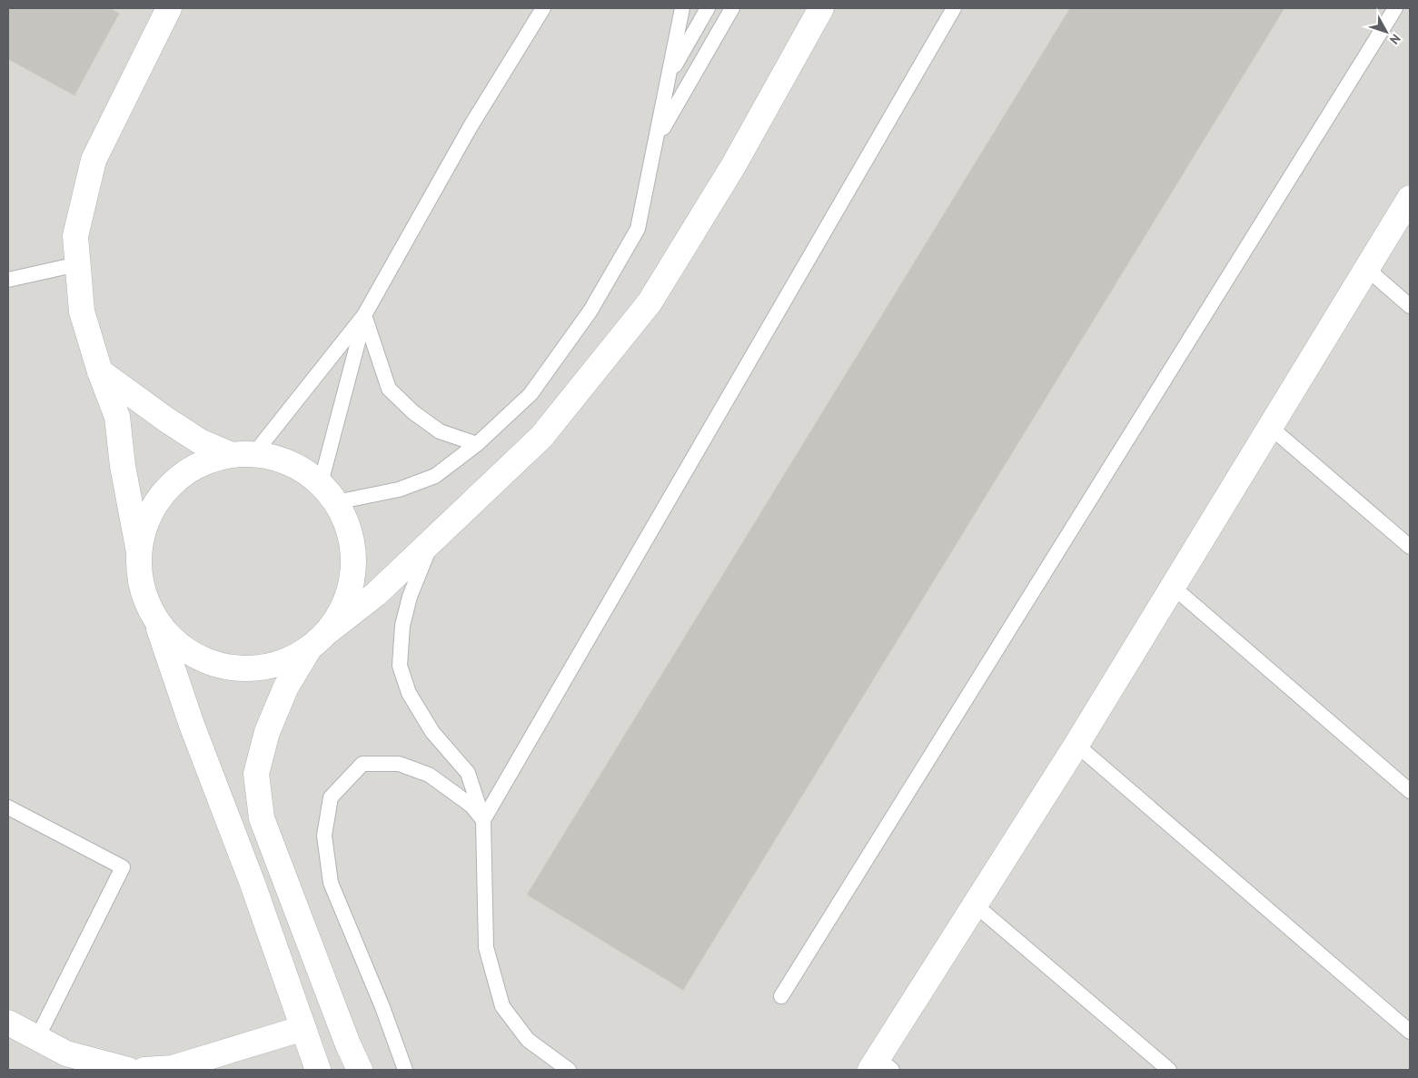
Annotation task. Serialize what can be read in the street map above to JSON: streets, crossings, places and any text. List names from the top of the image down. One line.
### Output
{"north":"bottom right"}
